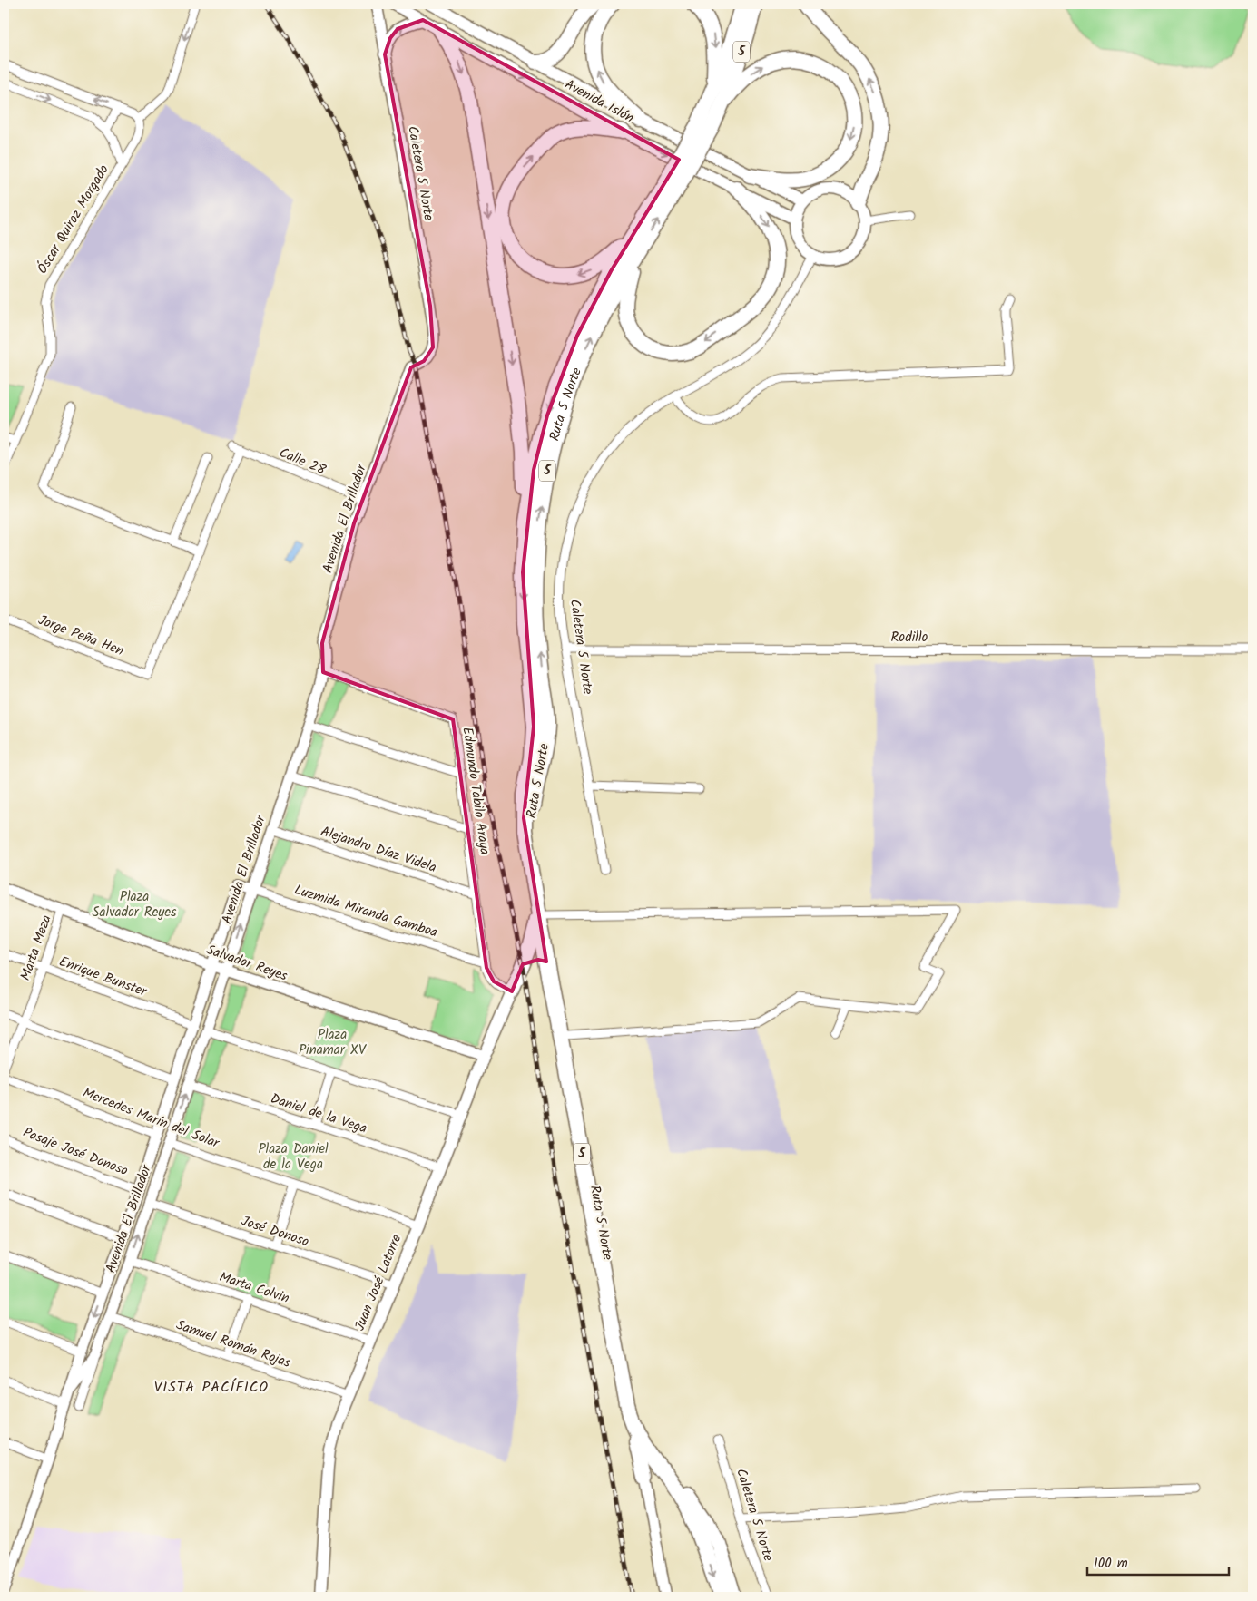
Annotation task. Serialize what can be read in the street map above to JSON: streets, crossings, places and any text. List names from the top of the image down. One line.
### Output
{"streets":{"highway":["5","Ruta 5 Norte"],"main road":["Avenida Islón","Juan José Latorre"],"street":["Caletera 5 Norte","Óscar Quiroz Morgado","Calle 28","Avenida El Brillador","Jorge Peña Hen","Rodillo","Edmundo Tabilo Araya","Alejandro Díaz Videla","Luzmida Miranda Gamboa","Marta Meza","Salvador Reyes","Enrique Bunster","Daniel de la Vega","Mercedes Marín del Solar","Pasaje José Donoso","José Donoso","Marta Colvin","Samuel Román Rojas"]},"crossings":[["Avenida Islón","Caletera 5 Norte"],["Caletera 5 Norte","Avenida El Brillador"],["Caletera 5 Norte","Rodillo"],["Calle 28","Avenida El Brillador"],["Avenida El Brillador","Edmundo Tabilo Araya"],["Avenida El Brillador","Alejandro Díaz Videla"],["Avenida El Brillador","Luzmida Miranda Gamboa"],["Avenida El Brillador","Salvador Reyes"],["Avenida El Brillador","Enrique Bunster"],["Avenida El Brillador","Daniel de la Vega"],["Avenida El Brillador","Mercedes Marín del Solar"],["Avenida El Brillador","Pasaje José Donoso"],["Avenida El Brillador","José Donoso"],["Avenida El Brillador","Marta Colvin"],["Avenida El Brillador","Samuel Román Rojas"],["Edmundo Tabilo Araya","Alejandro Díaz Videla"],["Edmundo Tabilo Araya","Luzmida Miranda Gamboa"],["Edmundo Tabilo Araya","Juan José Latorre"],["Marta Meza","Salvador Reyes"],["Marta Meza","Enrique Bunster"],["Salvador Reyes","Juan José Latorre"],["Daniel de la Vega","Juan José Latorre"],["Mercedes Marín del Solar","Juan José Latorre"],["José Donoso","Juan José Latorre"],["Juan José Latorre","Marta Colvin"],["Juan José Latorre","Samuel Román Rojas"]],"districts":["VISTA PACÍFICO"],"parks":["Plaza Salvador Reyes","Plaza Pinamar XV","Plaza Daniel de la Vega"],"scale_bar":"100 m"}
